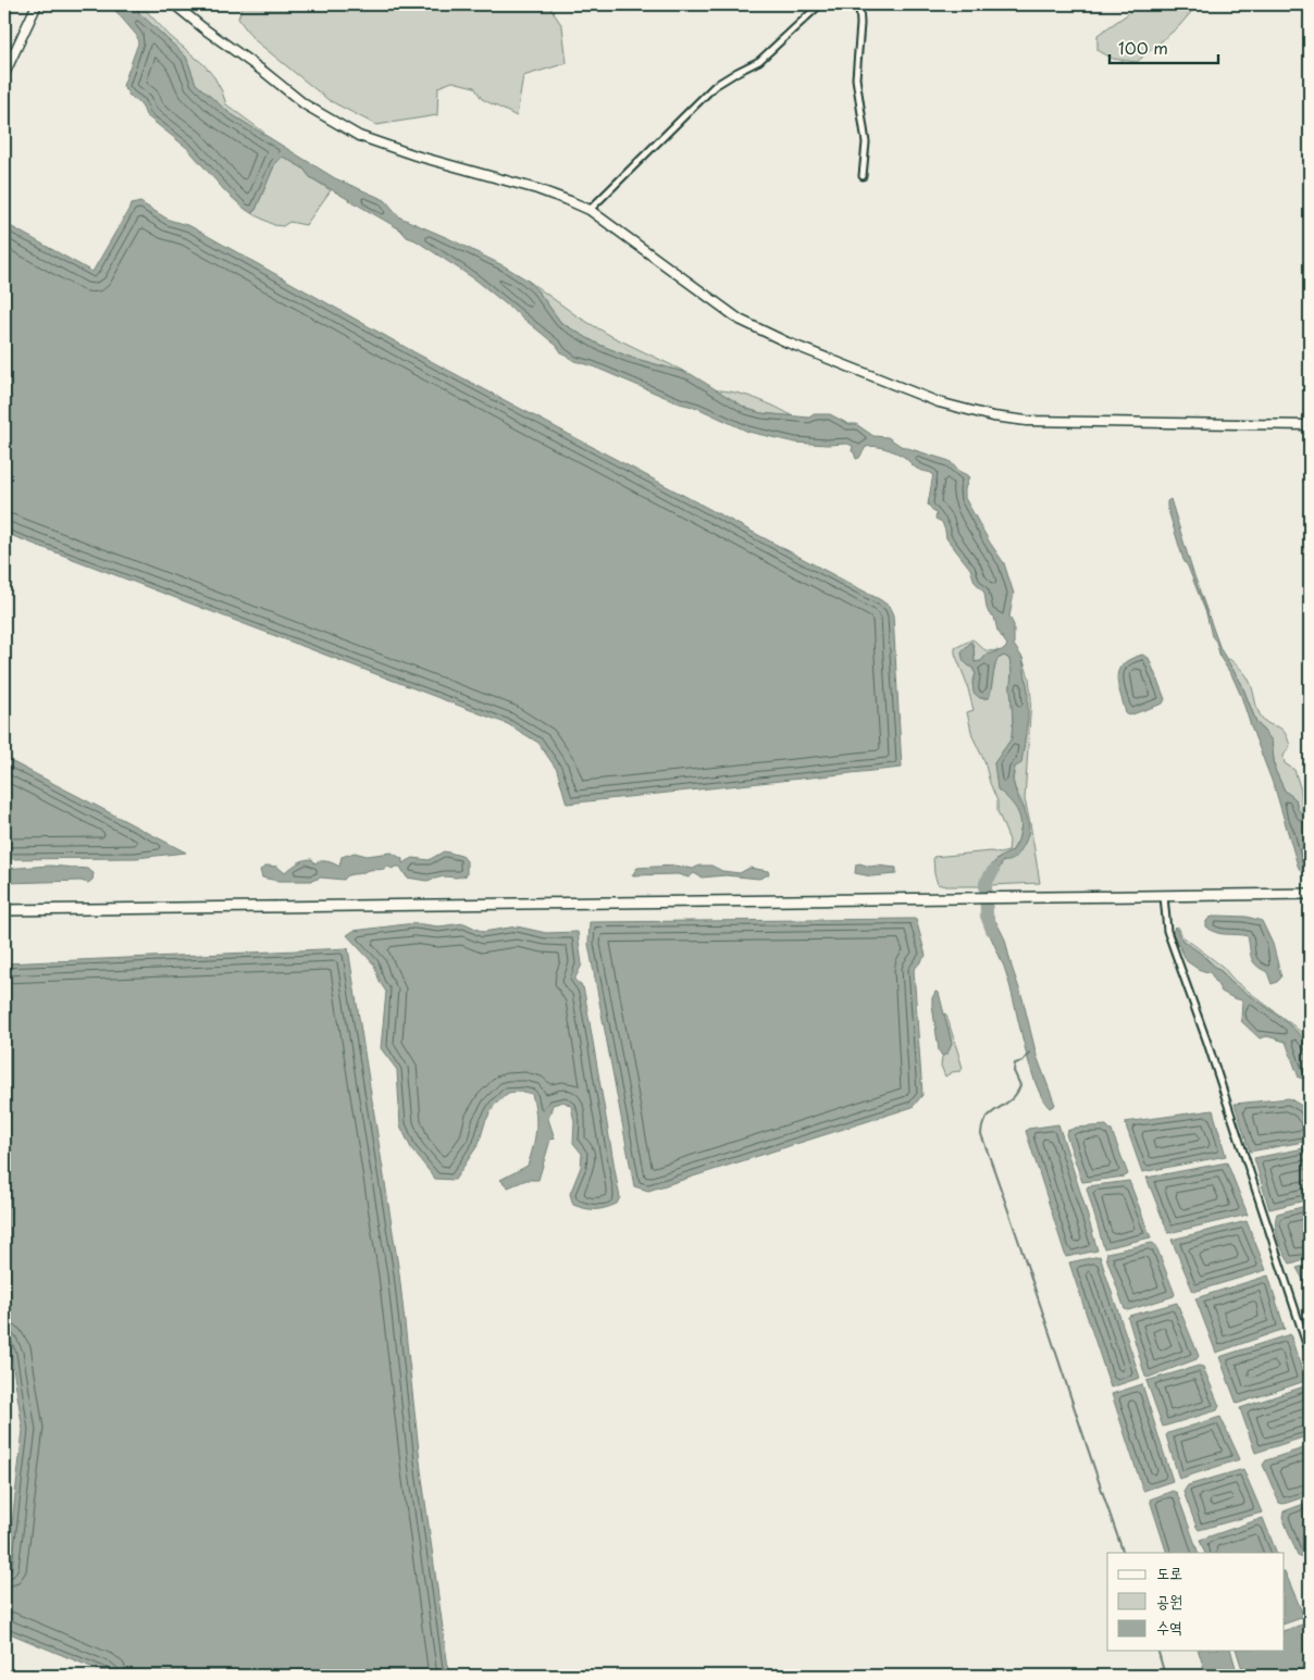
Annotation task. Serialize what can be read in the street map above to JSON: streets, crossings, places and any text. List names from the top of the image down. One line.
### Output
{"legend":["도로","공원","수역"],"scale_bar":"100 m"}
